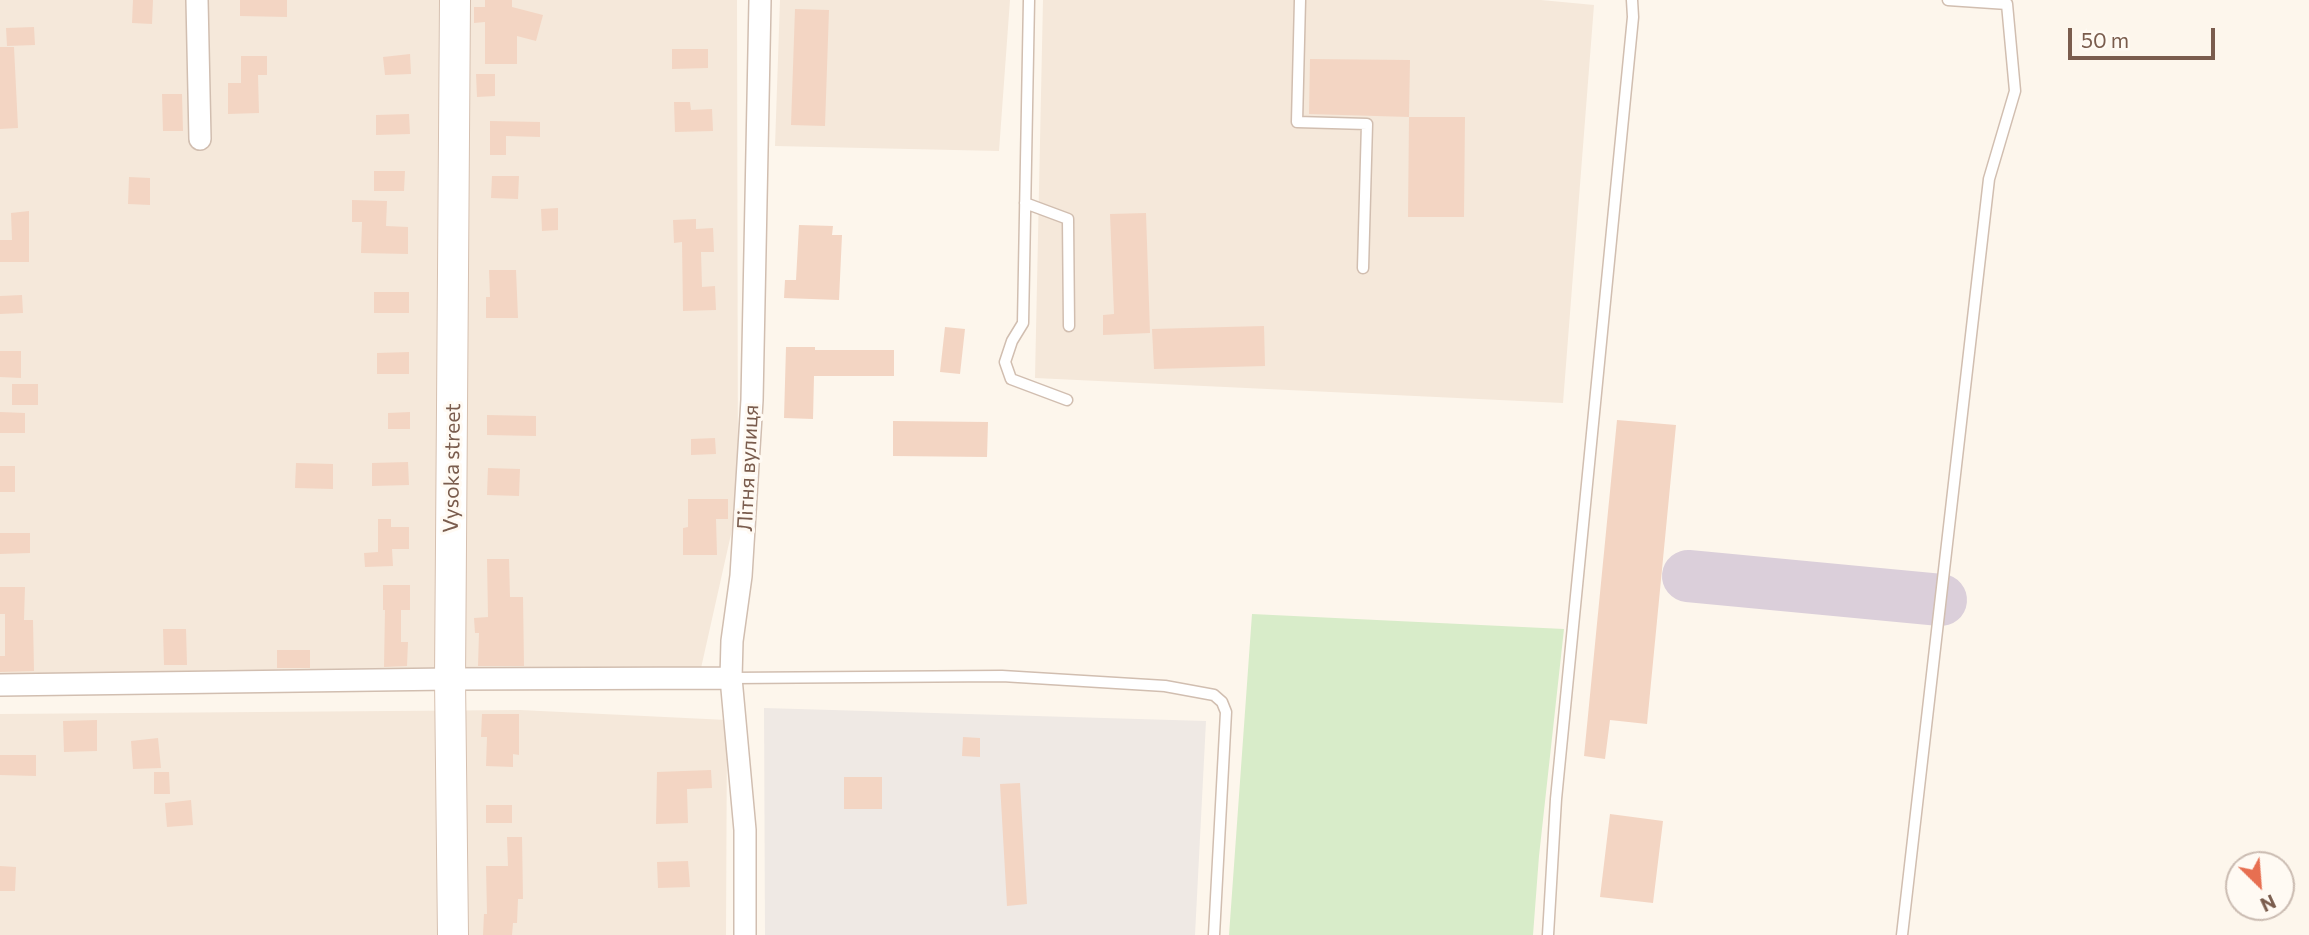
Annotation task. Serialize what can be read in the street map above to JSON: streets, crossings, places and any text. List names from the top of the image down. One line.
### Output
{"streets":{"street":["Vysoka street","Літня вулиця"]},"scale_bar":"50 m","north":"bottom right"}
